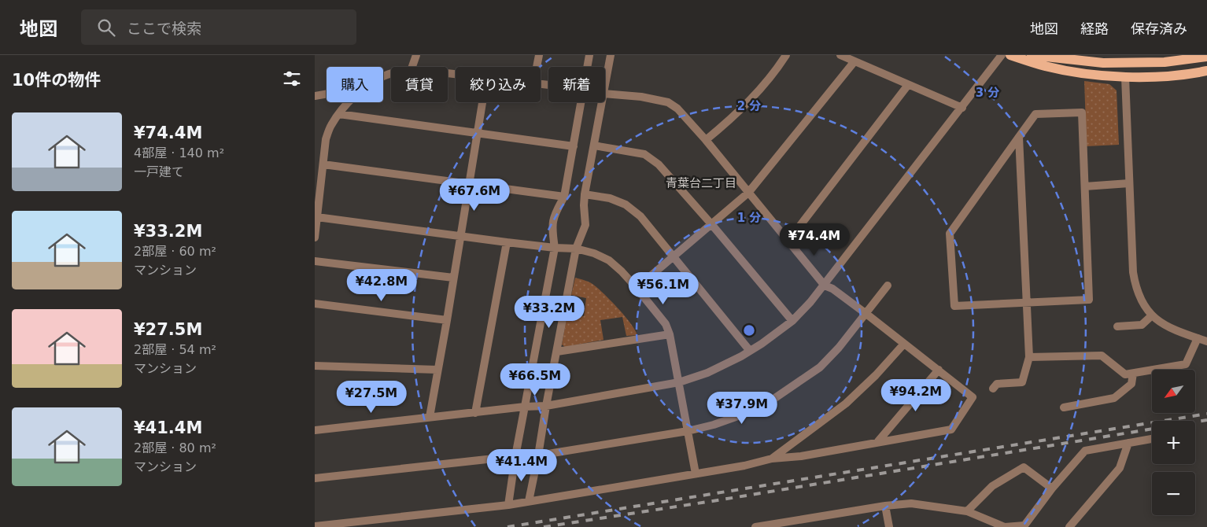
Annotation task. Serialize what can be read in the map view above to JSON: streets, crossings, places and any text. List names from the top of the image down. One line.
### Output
{"districts":["青葉台二丁目"],"north":"bottom left","page":{"header":"地図","search":"ここで検索","nav":["地図","経路","保存済み"],"heading":"10件の物件","chip":["購入","賃貸","絞り込み","新着"],"list":[{"name":"¥74.4M","note":"4部屋 · 140 m² · 一戸建て"},{"name":"¥33.2M","note":"2部屋 · 60 m² · マンション"},{"name":"¥27.5M","note":"2部屋 · 54 m² · マンション"},{"name":"¥41.4M","note":"2部屋 · 80 m² · マンション"}],"price":["¥67.6M","¥74.4M","¥42.8M","¥56.1M","¥33.2M","¥66.5M","¥94.2M","¥27.5M","¥37.9M","¥41.4M"],"map_buttons":["+","−"]},"rings":["3 分","2 分","1 分"]}
